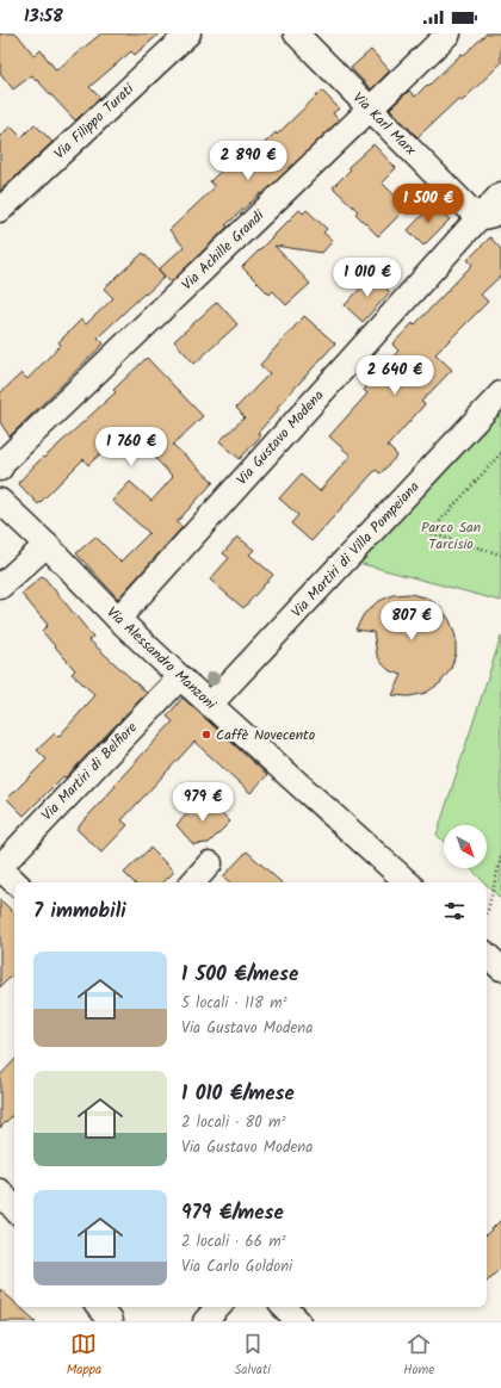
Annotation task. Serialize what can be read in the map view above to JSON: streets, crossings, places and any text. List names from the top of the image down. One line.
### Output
{"streets":{"street":["Via Filippo Turati","Via Karl Marx","Via Achille Grandi","Via Gustavo Modena","Via Martiri di Villa Pompeiana","Via Alessandro Manzoni","Via Martiri di Belfiore"]},"crossings":[["Via Karl Marx","Via Achille Grandi"],["Via Karl Marx","Via Gustavo Modena"],["Via Gustavo Modena","Via Alessandro Manzoni"],["Via Martiri di Villa Pompeiana","Via Alessandro Manzoni"],["Via Alessandro Manzoni","Via Martiri di Belfiore"]],"parks":["Parco San Tarcisio"],"places":["Caffè Novecento"],"north":"bottom right","page":{"status":"13:58","price":["2 890 €","1 500 €","1 010 €","2 640 €","1 760 €","807 €","979 €"],"heading":"7 immobili","list":[{"name":"1 500 €/mese","note":"5 locali · 118 m² · Via Gustavo Modena"},{"name":"1 010 €/mese","note":"2 locali · 80 m² · Via Gustavo Modena"},{"name":"979 €/mese","note":"2 locali · 66 m² · Via Carlo Goldoni"}],"tabs":["Mappa","Salvati","Home"]}}
